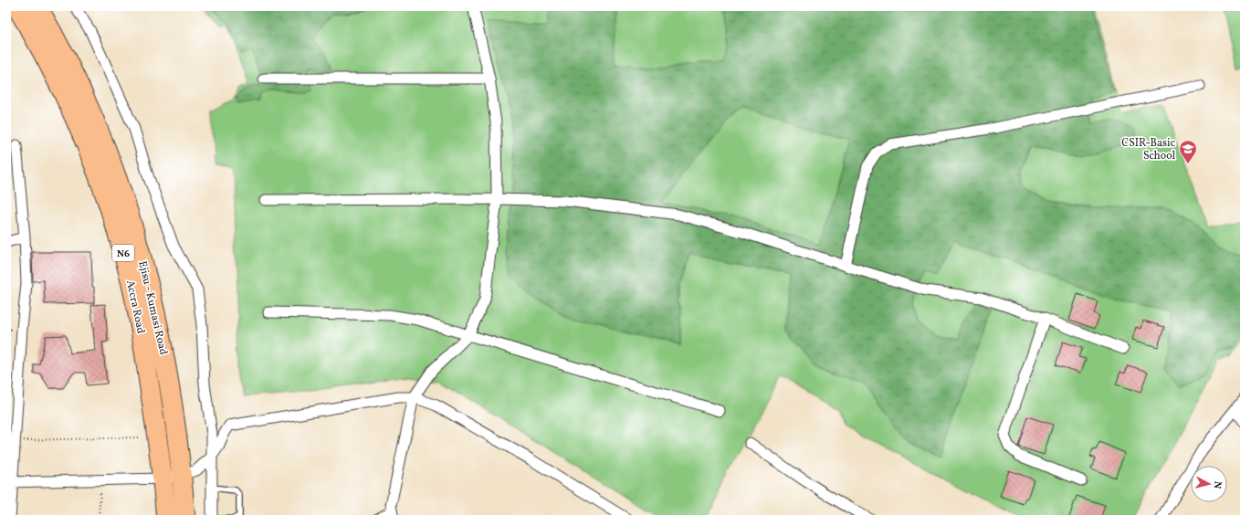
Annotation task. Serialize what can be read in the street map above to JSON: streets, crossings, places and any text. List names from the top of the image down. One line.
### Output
{"streets":{"highway":["N6","Accra Road","Ejisu - Kumasi Road"]},"places":{"school or university":["CSIR-Basic School"]},"north":"right"}
